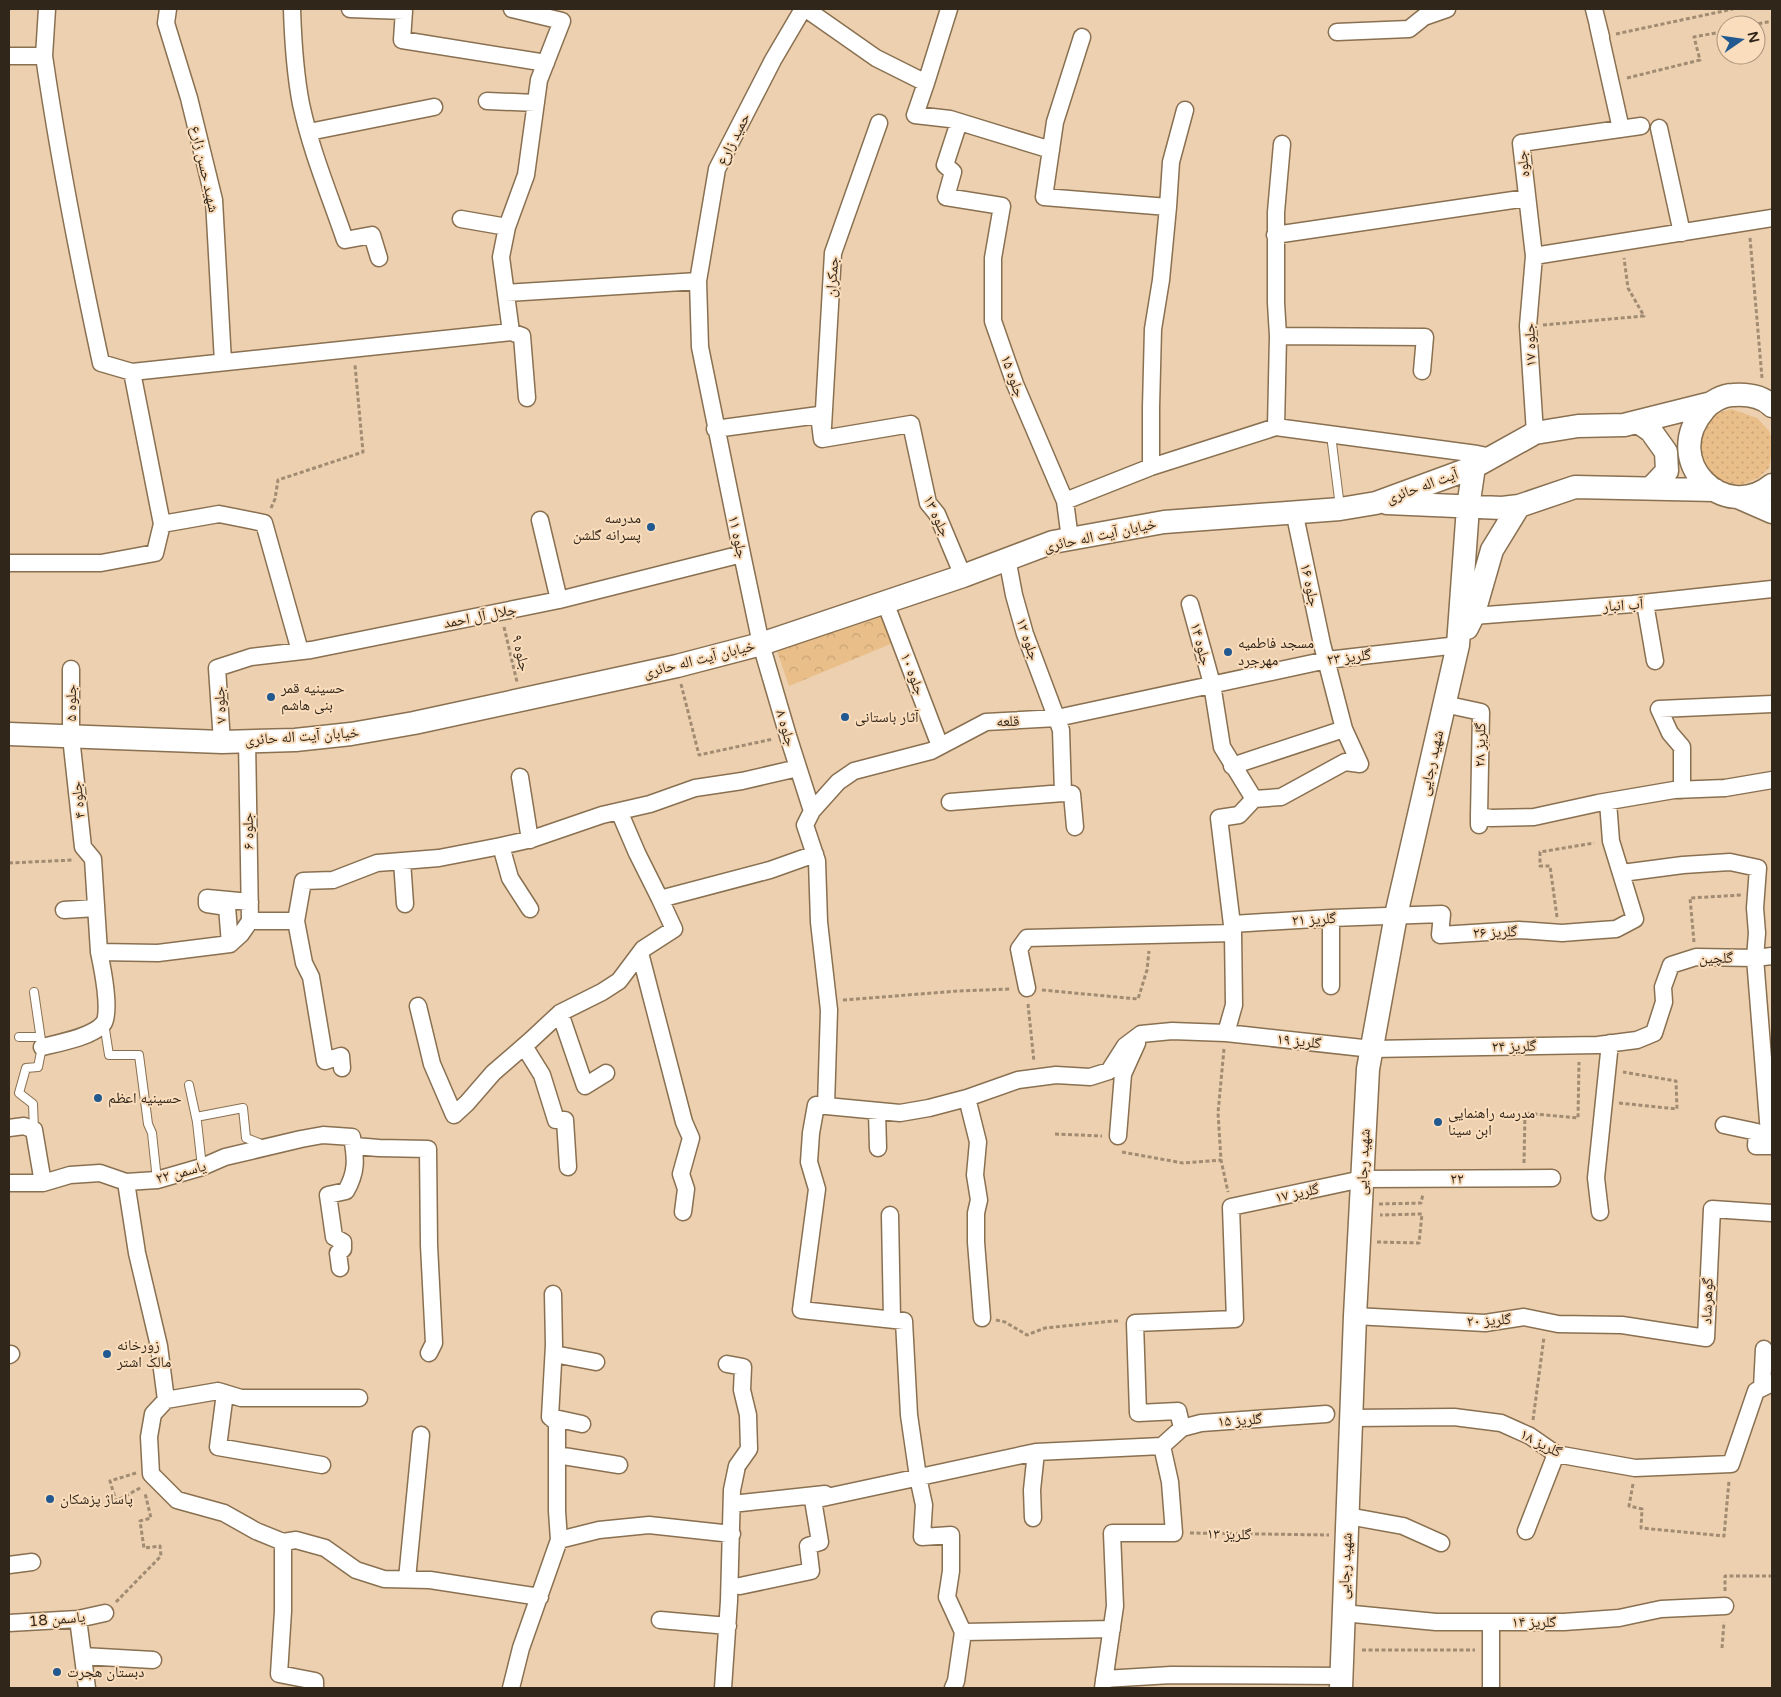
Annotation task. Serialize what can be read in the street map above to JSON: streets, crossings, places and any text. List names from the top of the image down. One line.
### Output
{"streets":{"main road":["آیت اله حائری","خیابان آیت اله حائری","شهید رجایی"],"street":["حمید زارع","جلوه","شهید حسن زارع","جمکران","جلوه ۱۷","جلوه ۱۵","جلوه ۱۳","جلوه ۱۱","جلوه ۱۶","آب انبار","جلال آل احمد","جلوه ۱۲","جلوه ۱۴","گلریز ۲۳","جلوه ۱۰","جلوه ۵","جلوه ۷","قلعه","جلوه ۸","گلریز ۲۸","جلوه ۴","جلوه ۶","گلریز ۲۱","گلریز ۲۶","گلچین","گلریز ۱۹","گلریز ۲۴","یاسمن ۲۲","۲۲","گلریز ۱۷","گوهرشاد","گلریز ۲۰","گلریز ۱۵","گلریز ۱۸","یاسمن 18","گلریز ۱۴"],"path":["جلوه ۹","گلریز ۱۳"]},"crossings":[["حمید زارع","جلوه ۱۱"],["جلوه","جلوه ۱۷"],["جمکران","جلوه ۱۳"],["جلوه ۱۷","آیت اله حائری"],["جلوه ۱۵","خیابان آیت اله حائری"],["آیت اله حائری","خیابان آیت اله حائری"],["جلوه ۱۳","خیابان آیت اله حائری"],["خیابان آیت اله حائری","جلوه ۱۱"],["خیابان آیت اله حائری","جلوه ۱۶"],["خیابان آیت اله حائری","جلوه ۱۲"],["خیابان آیت اله حائری","جلوه ۹"],["خیابان آیت اله حائری","جلوه ۱۰"],["خیابان آیت اله حائری","جلوه ۵"],["خیابان آیت اله حائری","جلوه ۷"],["خیابان آیت اله حائری","جلوه ۸"],["خیابان آیت اله حائری","جلوه ۴"],["خیابان آیت اله حائری","جلوه ۶"],["جلوه ۱۱","جلال آل احمد"],["جلوه ۱۱","جلوه ۸"],["جلوه ۱۶","جلوه ۱۴"],["جلوه ۱۶","گلریز ۲۳"],["جلال آل احمد","جلوه ۹"],["جلال آل احمد","جلوه ۷"],["جلوه ۱۲","قلعه"],["جلوه ۱۴","گلریز ۲۳"],["جلوه ۱۴","قلعه"],["گلریز ۲۳","قلعه"],["گلریز ۲۳","شهید رجایی"],["جلوه ۱۰","قلعه"],["جلوه ۵","جلوه ۴"],["قلعه","جلوه ۸"],["گلریز ۲۸","شهید رجایی"],["شهید رجایی","گلریز ۲۱"],["شهید رجایی","گلریز ۲۶"],["شهید رجایی","گلریز ۱۹"],["شهید رجایی","گلریز ۲۴"],["شهید رجایی","۲۲"],["شهید رجایی","گلریز ۱۷"],["شهید رجایی","گلریز ۲۰"],["شهید رجایی","گلریز ۱۸"],["شهید رجایی","گلریز ۱۳"],["شهید رجایی","گلریز ۱۴"],["گلریز ۲۱","گلریز ۲۶"],["گلچین","گلریز ۲۴"],["گلریز ۱۹","گلریز ۲۴"],["۲۲","گلریز ۱۷"],["گوهرشاد","گلریز ۲۰"]],"places":["مدرسه پسرانه گلشن","مسجد فاطمیه مهرجرد","حسینیه قمر بنی هاشم","آثار باستانی","حسینیه اعظم","مدرسه راهنمایی ابن سینا","زورخانه مالک اشتر","پاساژ پزشکان","دبستان هجرت"],"north":"right"}
